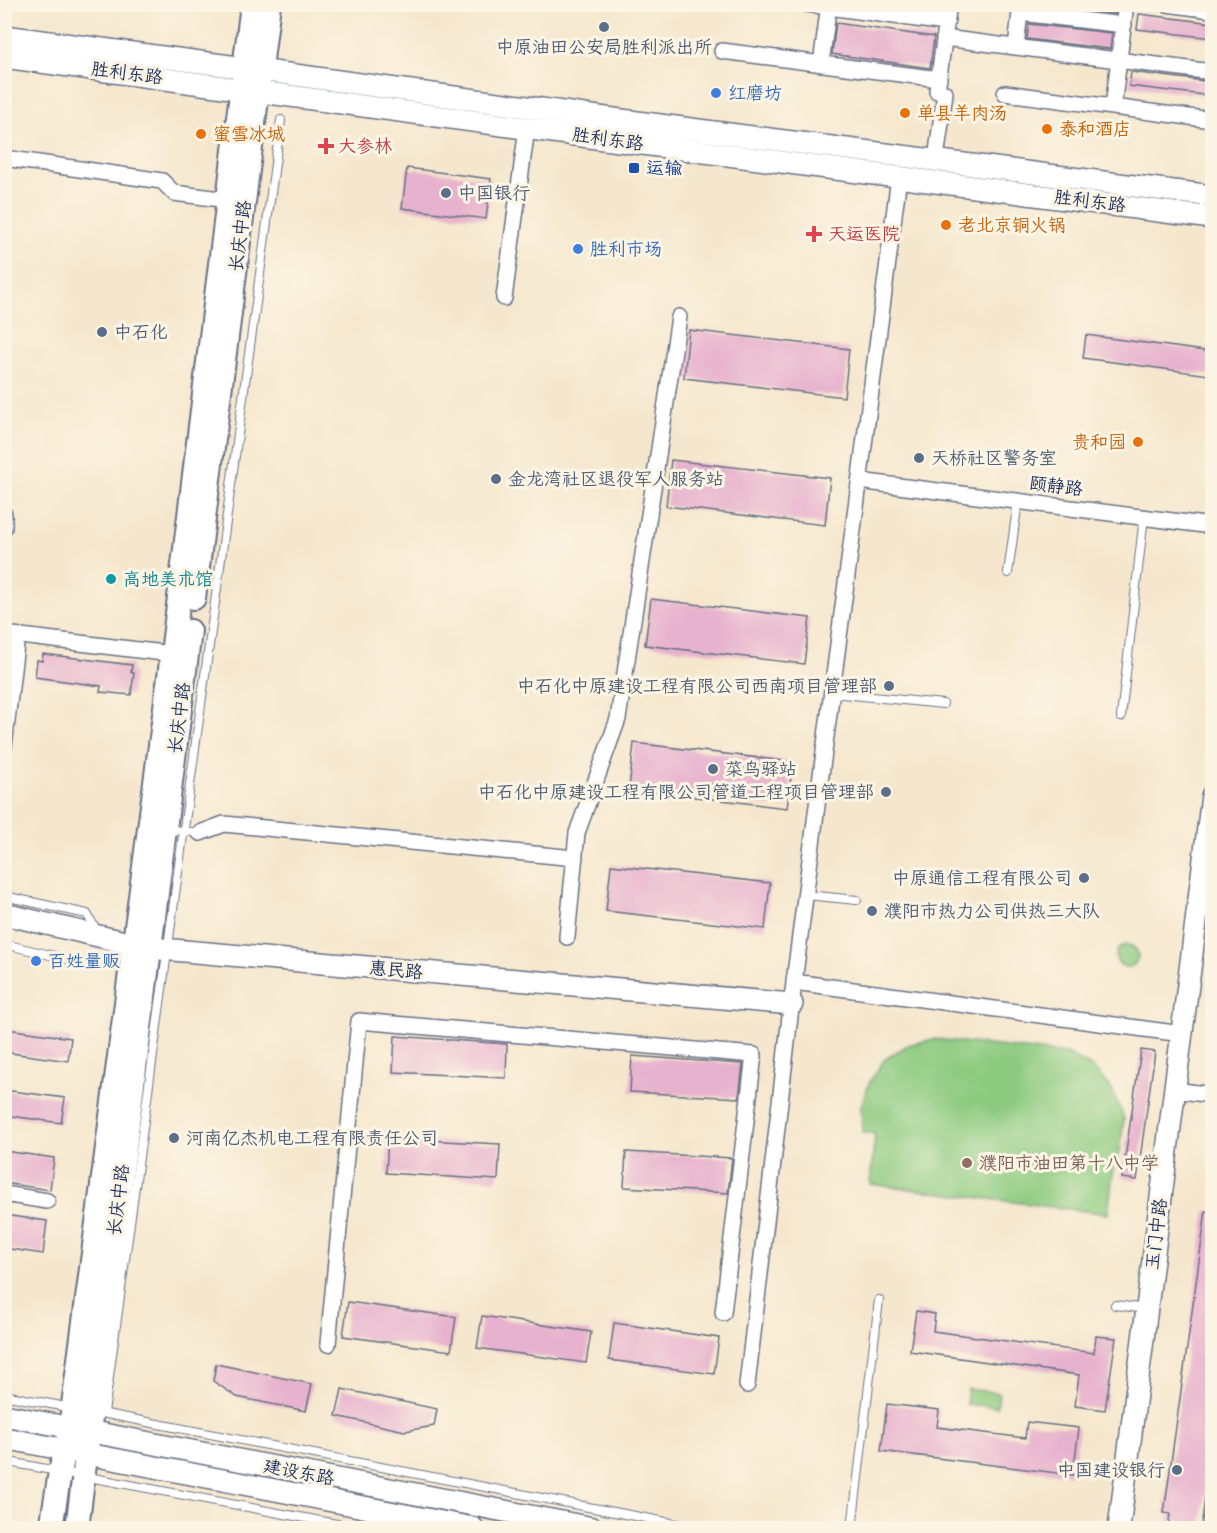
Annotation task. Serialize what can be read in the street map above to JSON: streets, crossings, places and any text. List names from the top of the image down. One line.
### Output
{"streets":{"main road":["胜利东路","长庆中路","惠民路","玉门中路","建设东路"],"street":["颐静路"]},"crossings":[["胜利东路","长庆中路"],["长庆中路","惠民路"],["长庆中路","建设东路"]],"places":{"other":["中原油田公安局胜利派出所","红磨坊","单县羊肉汤","泰和酒店","蜜雪冰城","中国银行","老北京铜火锅","胜利市场","中石化","贵和园","天桥社区警务室","金龙湾社区退役军人服务站","高地美术馆","中石化中原建设工程有限公司西南项目管理部","菜鸟驿站","中石化中原建设工程有限公司管道工程项目管理部","中原通信工程有限公司","濮阳市热力公司供热三大队","百姓量贩","河南亿杰机电工程有限责任公司","濮阳市油田第十八中学","中国建设银行"],"health":["大参林","天运医院"],"transit":["运输"]}}
